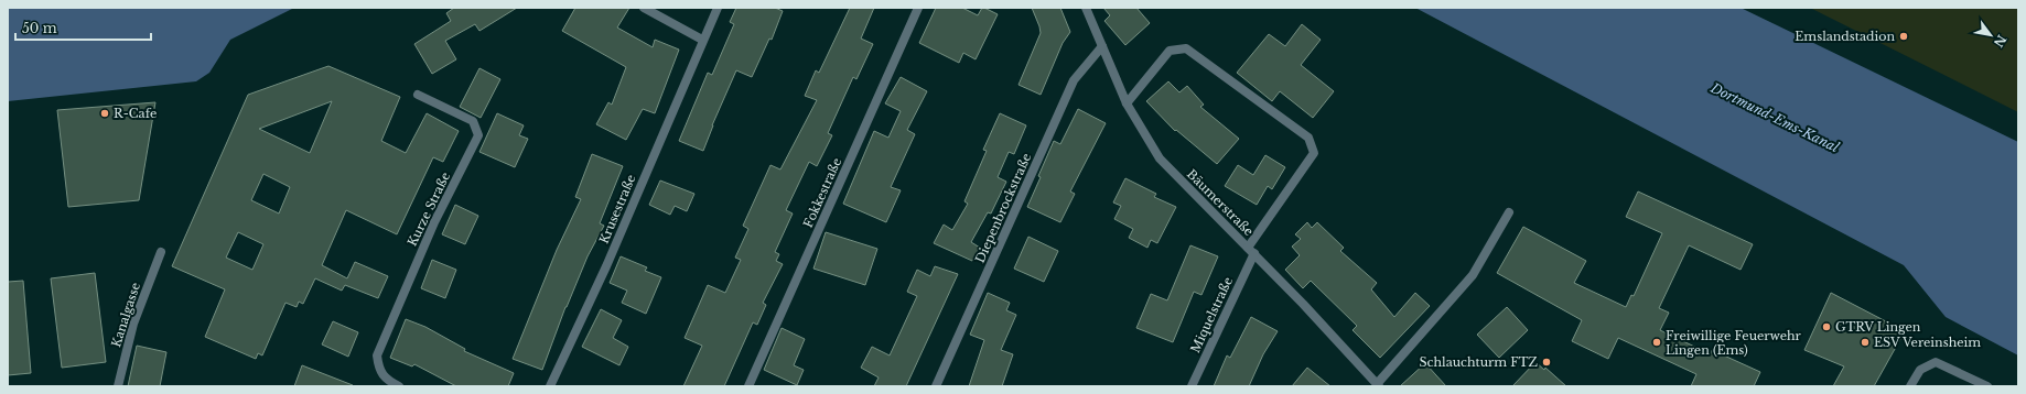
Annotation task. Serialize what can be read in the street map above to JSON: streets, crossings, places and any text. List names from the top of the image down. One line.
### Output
{"streets":{"street":["Fokkestraße","Bäumerstraße","Diepenbrockstraße","Kurze Straße","Krusestraße","Kanalgasse","Miquelstraße"]},"crossings":[["Bäumerstraße","Diepenbrockstraße"],["Bäumerstraße","Miquelstraße"]],"water":["Dortmund-Ems-Kanal"],"places":["Emslandstadion","R-Cafe","GTRV Lingen","Freiwillige Feuerwehr Lingen (Ems)","ESV Vereinsheim","Schlauchturm FTZ"],"scale_bar":"50 m","north":"bottom right"}
